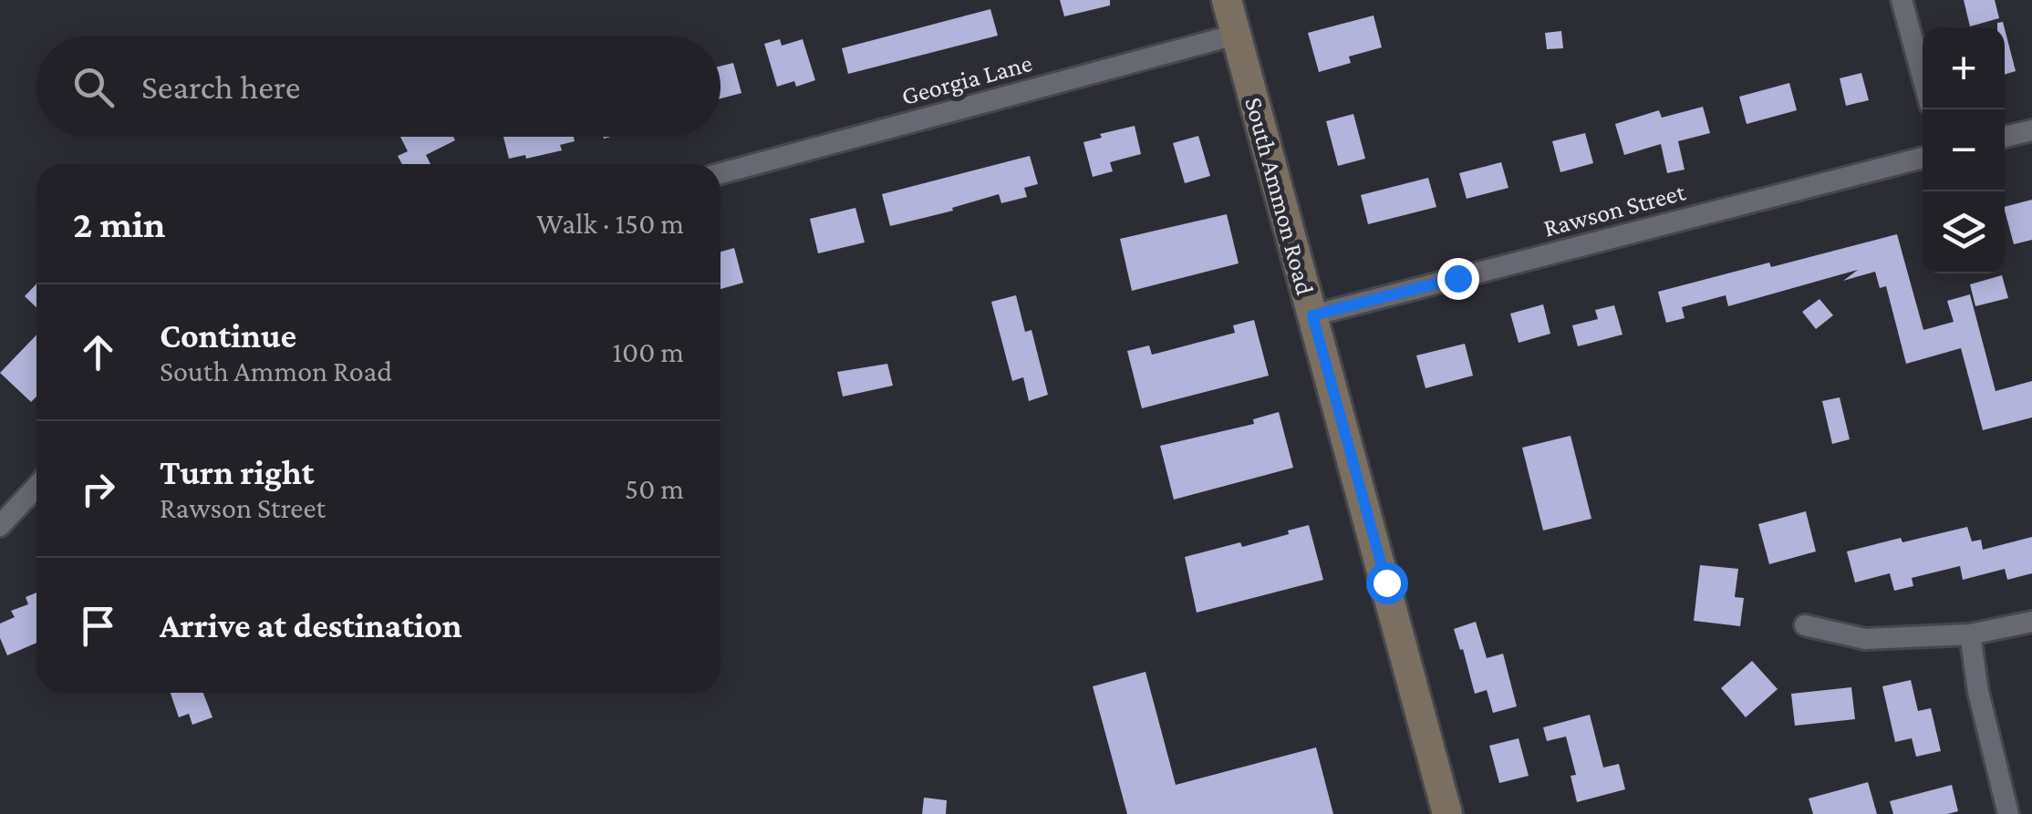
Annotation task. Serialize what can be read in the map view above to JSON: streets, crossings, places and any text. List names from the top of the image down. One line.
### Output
{"streets":{"main road":["South Ammon Road"],"street":["Georgia Lane","Rawson Street"]},"crossings":[["Georgia Lane","South Ammon Road"],["South Ammon Road","Rawson Street"]],"page":{"map_buttons":["+","−"],"search":"Search here","heading":["2 min","Walk · 150 m"],"list":[["Continue","South Ammon Road","100 m"],["Turn right","Rawson Street","50 m"],"Arrive at destination"]}}
